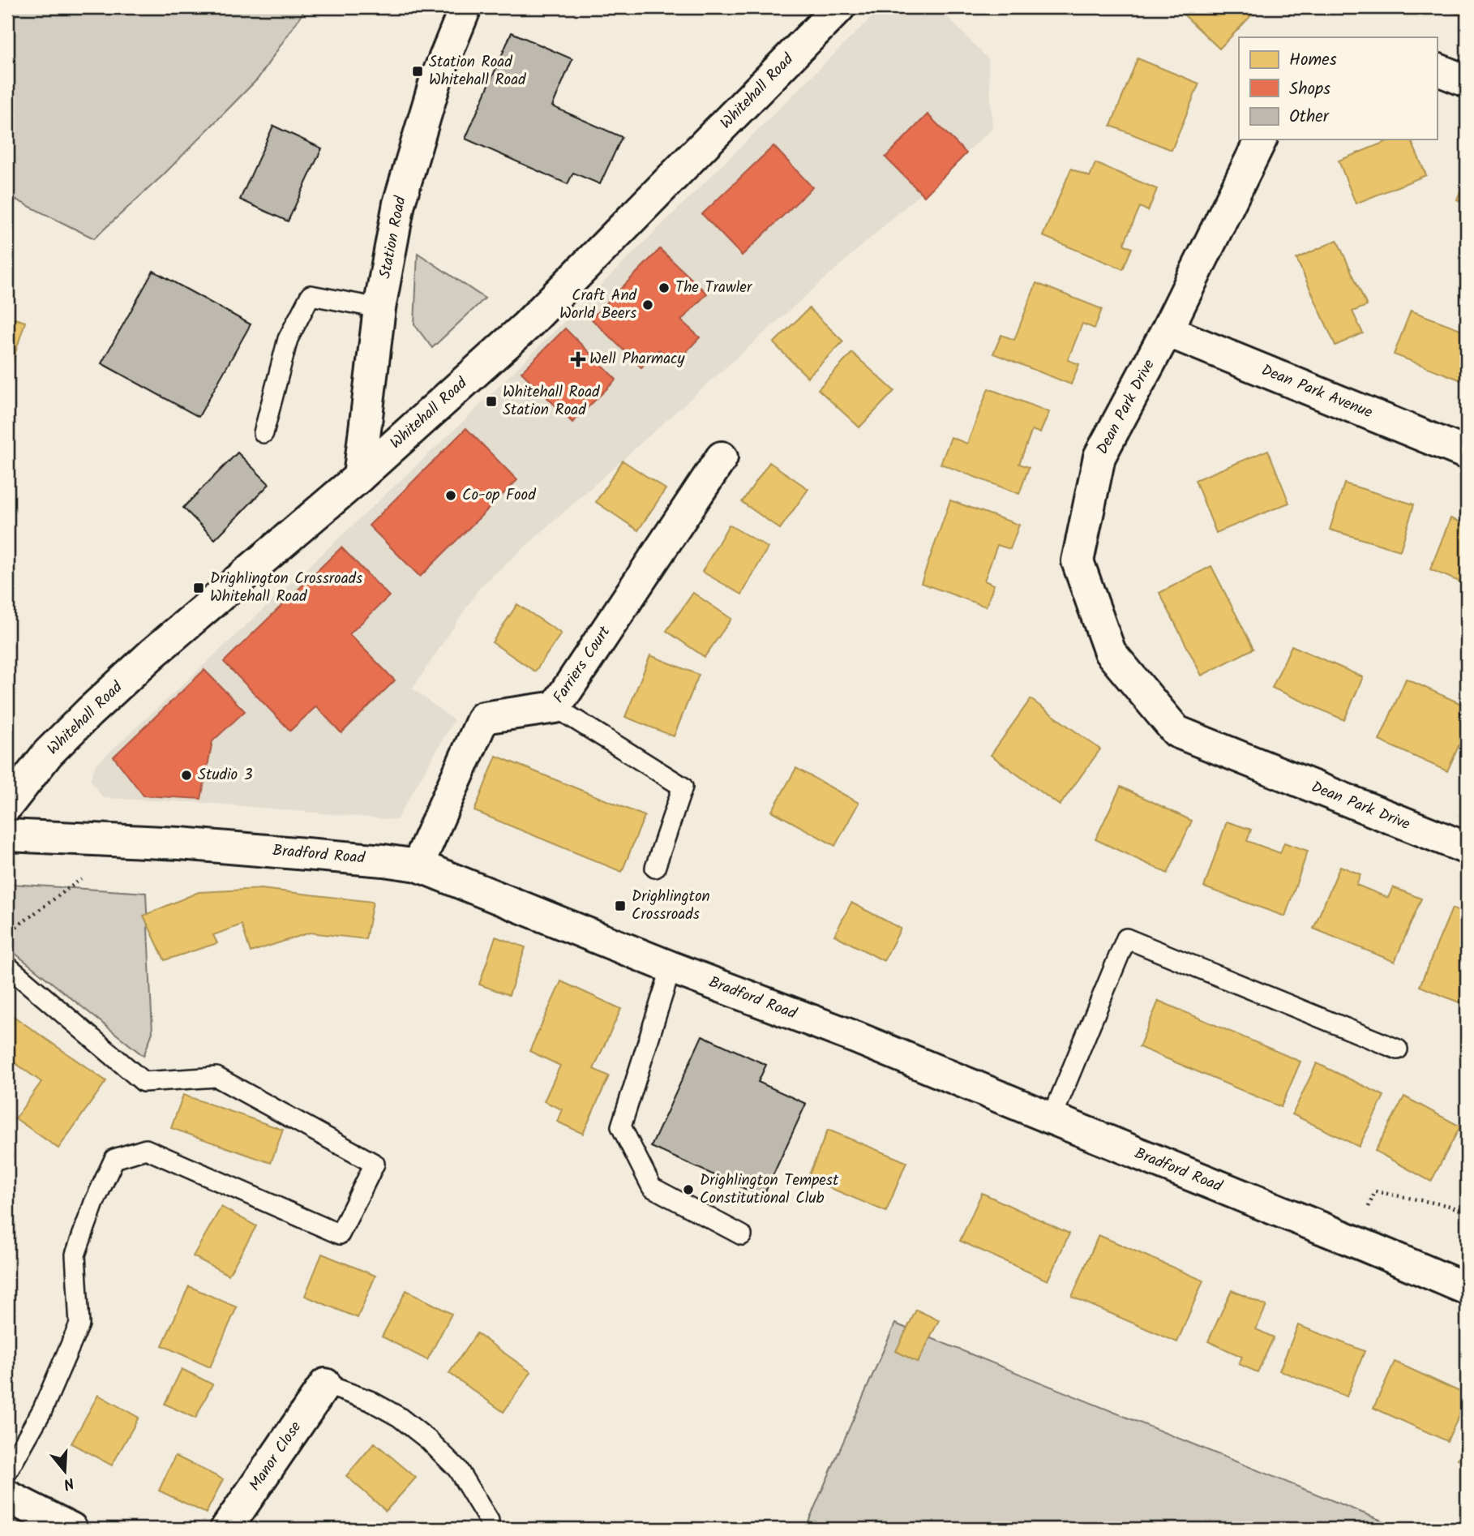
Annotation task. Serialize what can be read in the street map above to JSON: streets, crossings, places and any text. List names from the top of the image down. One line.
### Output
{"streets":{"main road":["Whitehall Road","Station Road","Dean Park Avenue","Dean Park Drive","Farriers Court","Bradford Road","Manor Close"]},"crossings":[["Whitehall Road","Station Road"],["Dean Park Avenue","Dean Park Drive"],["Farriers Court","Bradford Road"]],"places":{"transit":["Station Road Whitehall Road","Whitehall Road Station Road","Drighlington Crossroads Whitehall Road","Drighlington Crossroads"],"other":["The Trawler","Craft And World Beers","Co-op Food","Studio 3","Drighlington Tempest Constitutional Club"],"health":["Well Pharmacy"]},"legend":["Homes","Shops","Other"],"north":"bottom"}
